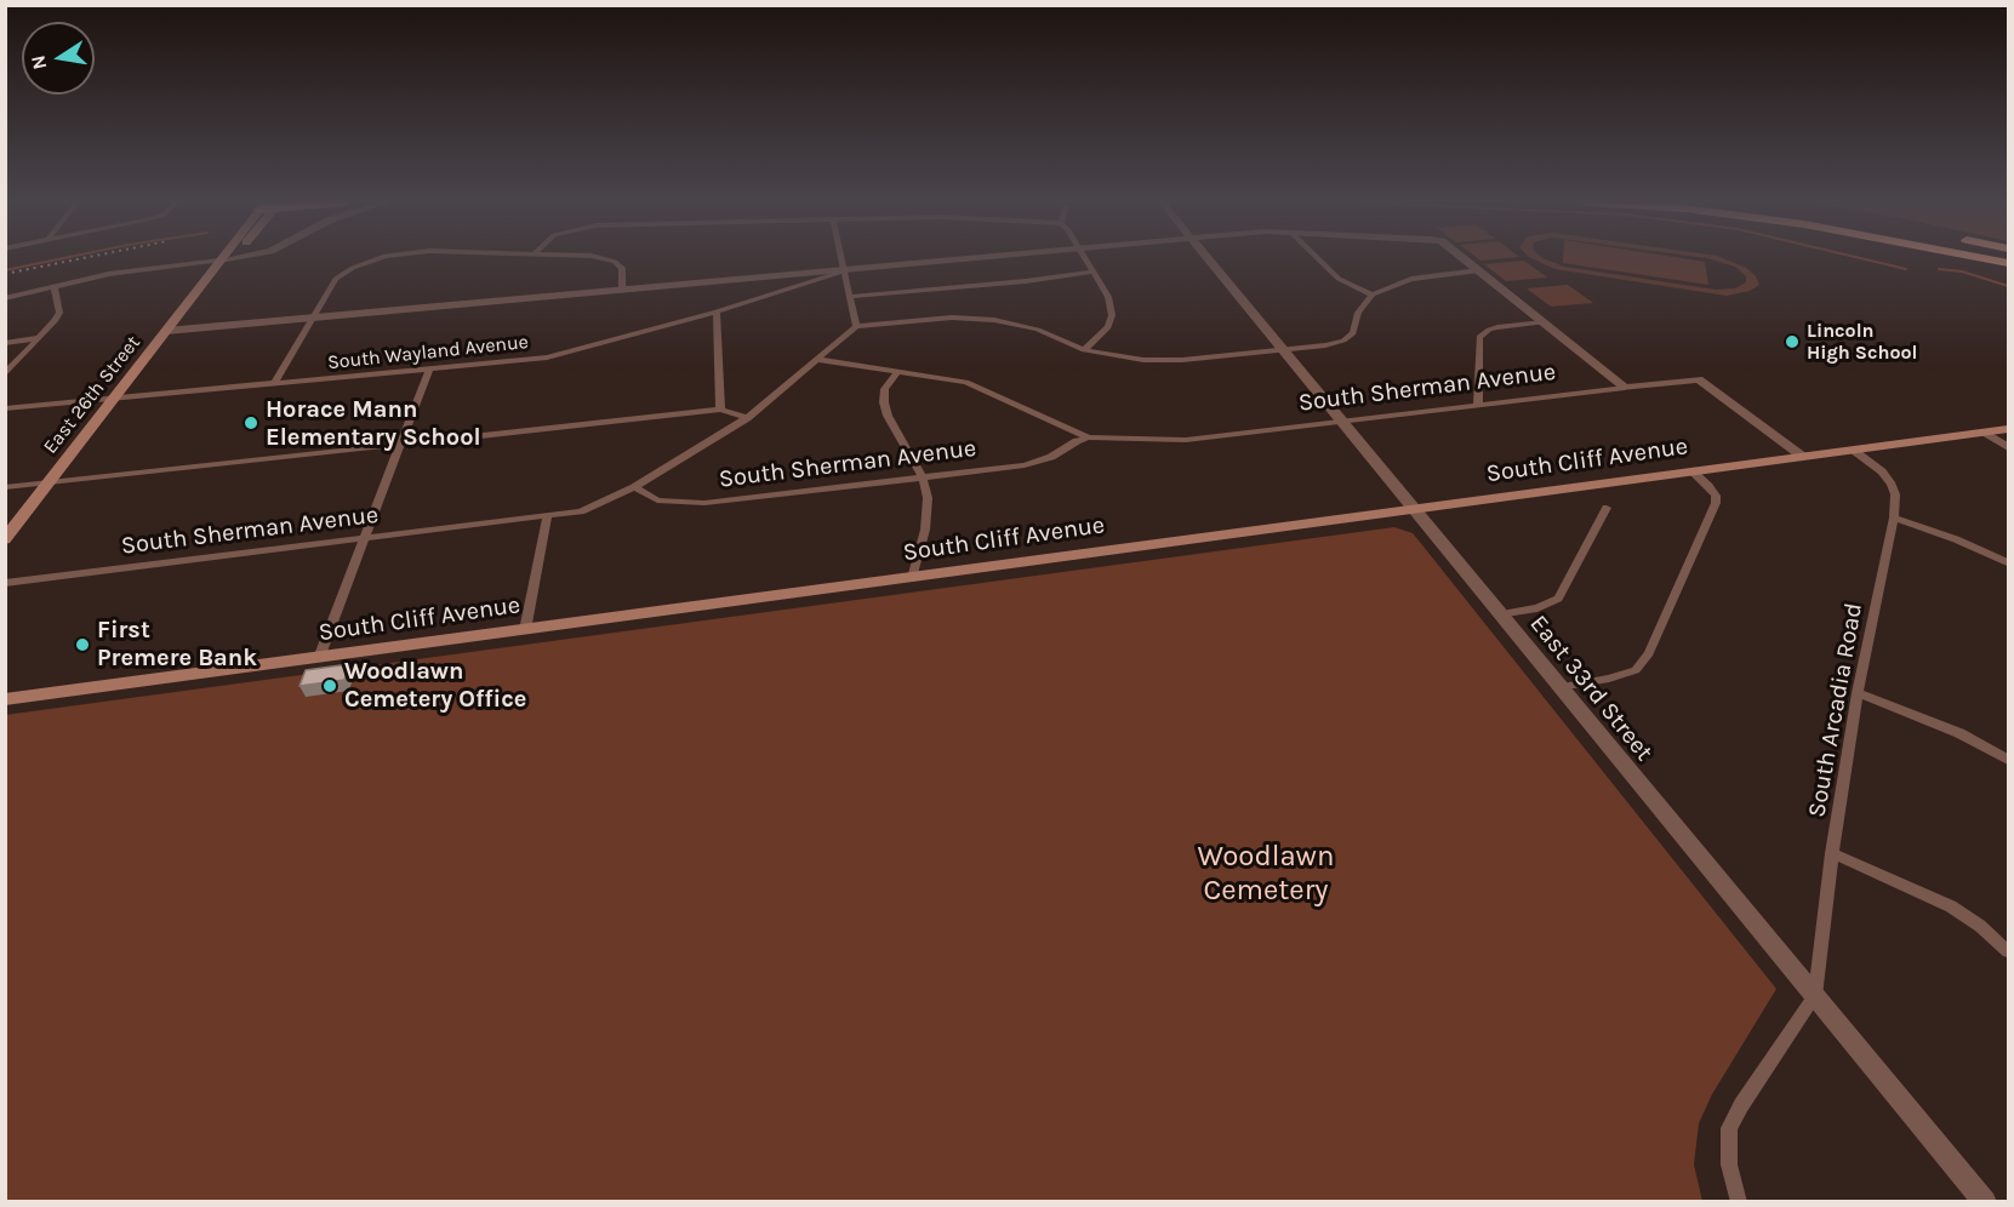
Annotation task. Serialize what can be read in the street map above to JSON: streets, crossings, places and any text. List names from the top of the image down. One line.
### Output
{"streets":{"main road":["East 26th Street","South Cliff Avenue"],"street":["South Wayland Avenue","South Sherman Avenue","East 33rd Street","South Arcadia Road"]},"crossings":[["South Wayland Avenue","East 26th Street"],["South Sherman Avenue","South Cliff Avenue"],["South Sherman Avenue","East 33rd Street"],["South Cliff Avenue","East 33rd Street"],["South Cliff Avenue","South Arcadia Road"],["East 33rd Street","South Arcadia Road"]],"parks":["Woodlawn Cemetery"],"places":["Lincoln High School","Horace Mann Elementary School","First Premere Bank","Woodlawn Cemetery Office"],"north":"left"}
